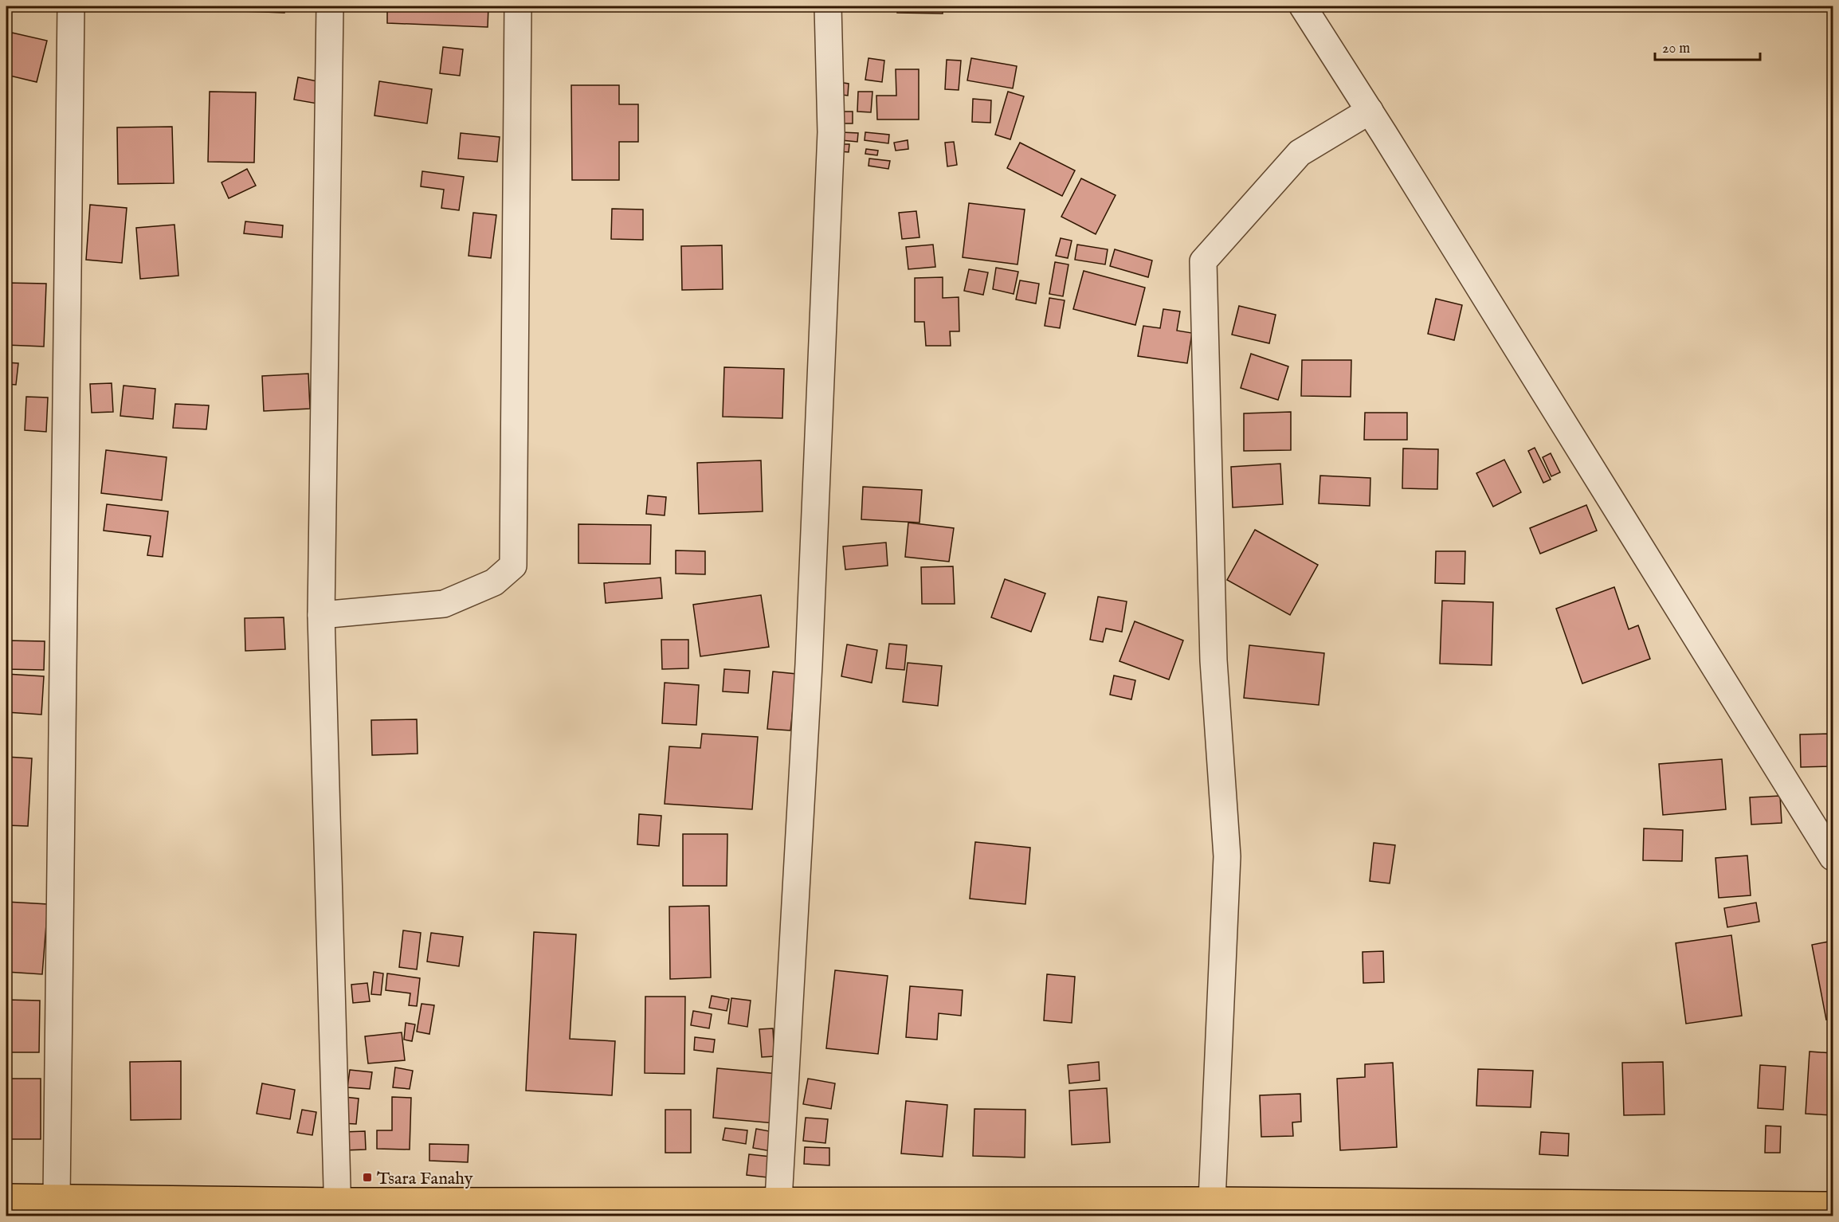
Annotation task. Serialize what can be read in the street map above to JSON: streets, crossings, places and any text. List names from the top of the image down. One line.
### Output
{"places":{"transit":["Tsara Fanahy"]},"scale_bar":"20 m"}
